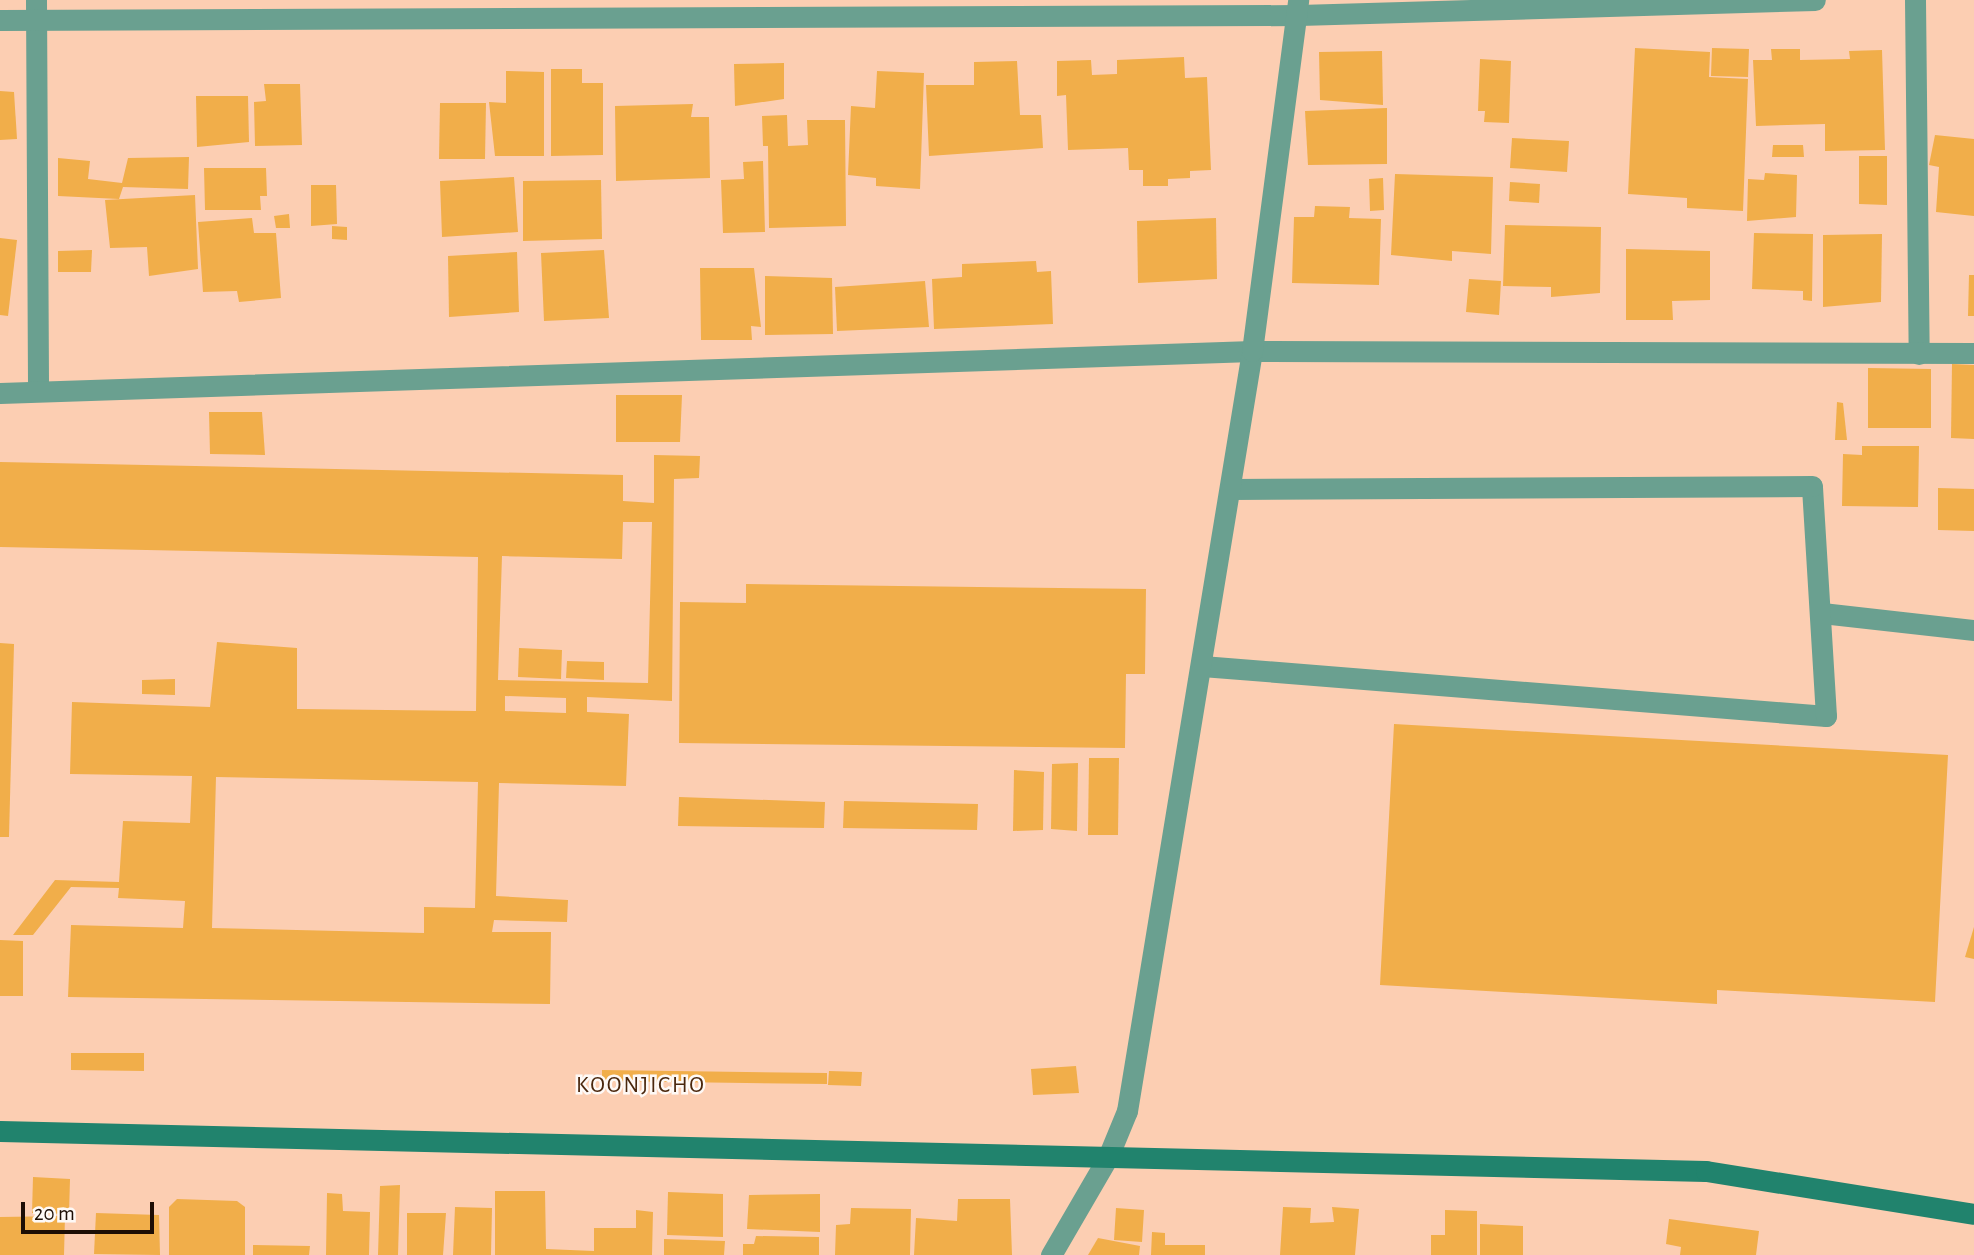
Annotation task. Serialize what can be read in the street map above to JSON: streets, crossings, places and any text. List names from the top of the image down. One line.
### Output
{"districts":["KOONJICHO"],"scale_bar":"20 m"}
